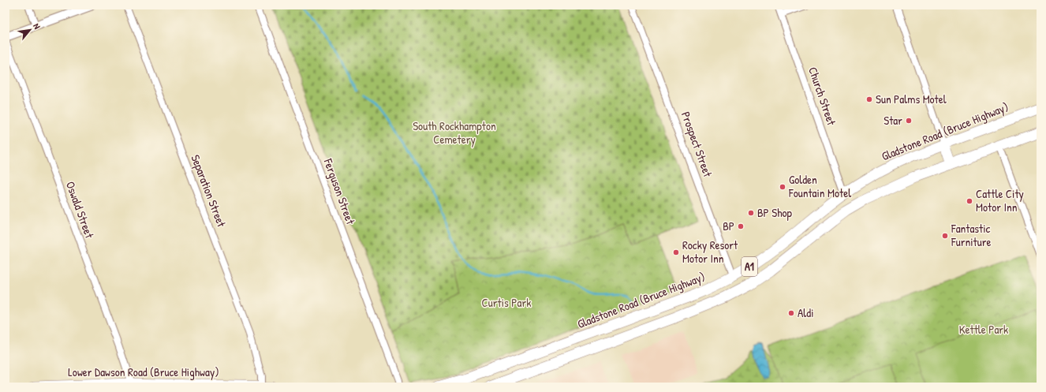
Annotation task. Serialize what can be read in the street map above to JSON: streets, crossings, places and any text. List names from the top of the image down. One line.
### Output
{"streets":{"highway":["Gladstone Road (Bruce Highway)","Prospect Street","A1","Lower Dawson Road (Bruce Highway)"],"street":["Church Street","Separation Street","Ferguson Street","Oswald Street"]},"crossings":[["Church Street","Gladstone Road (Bruce Highway)"],["Gladstone Road (Bruce Highway)","Prospect Street"],["Prospect Street","A1"],["Separation Street","Lower Dawson Road (Bruce Highway)"],["Oswald Street","Lower Dawson Road (Bruce Highway)"]],"parks":["South Rockhampton Cemetery","Curtis Park","Kettle Park"],"places":["Sun Palms Motel","Star","Golden Fountain Motel","Cattle City Motor Inn","BP Shop","BP","Fantastic Furniture","Rocky Resort Motor Inn","Aldi"],"north":"top right"}
